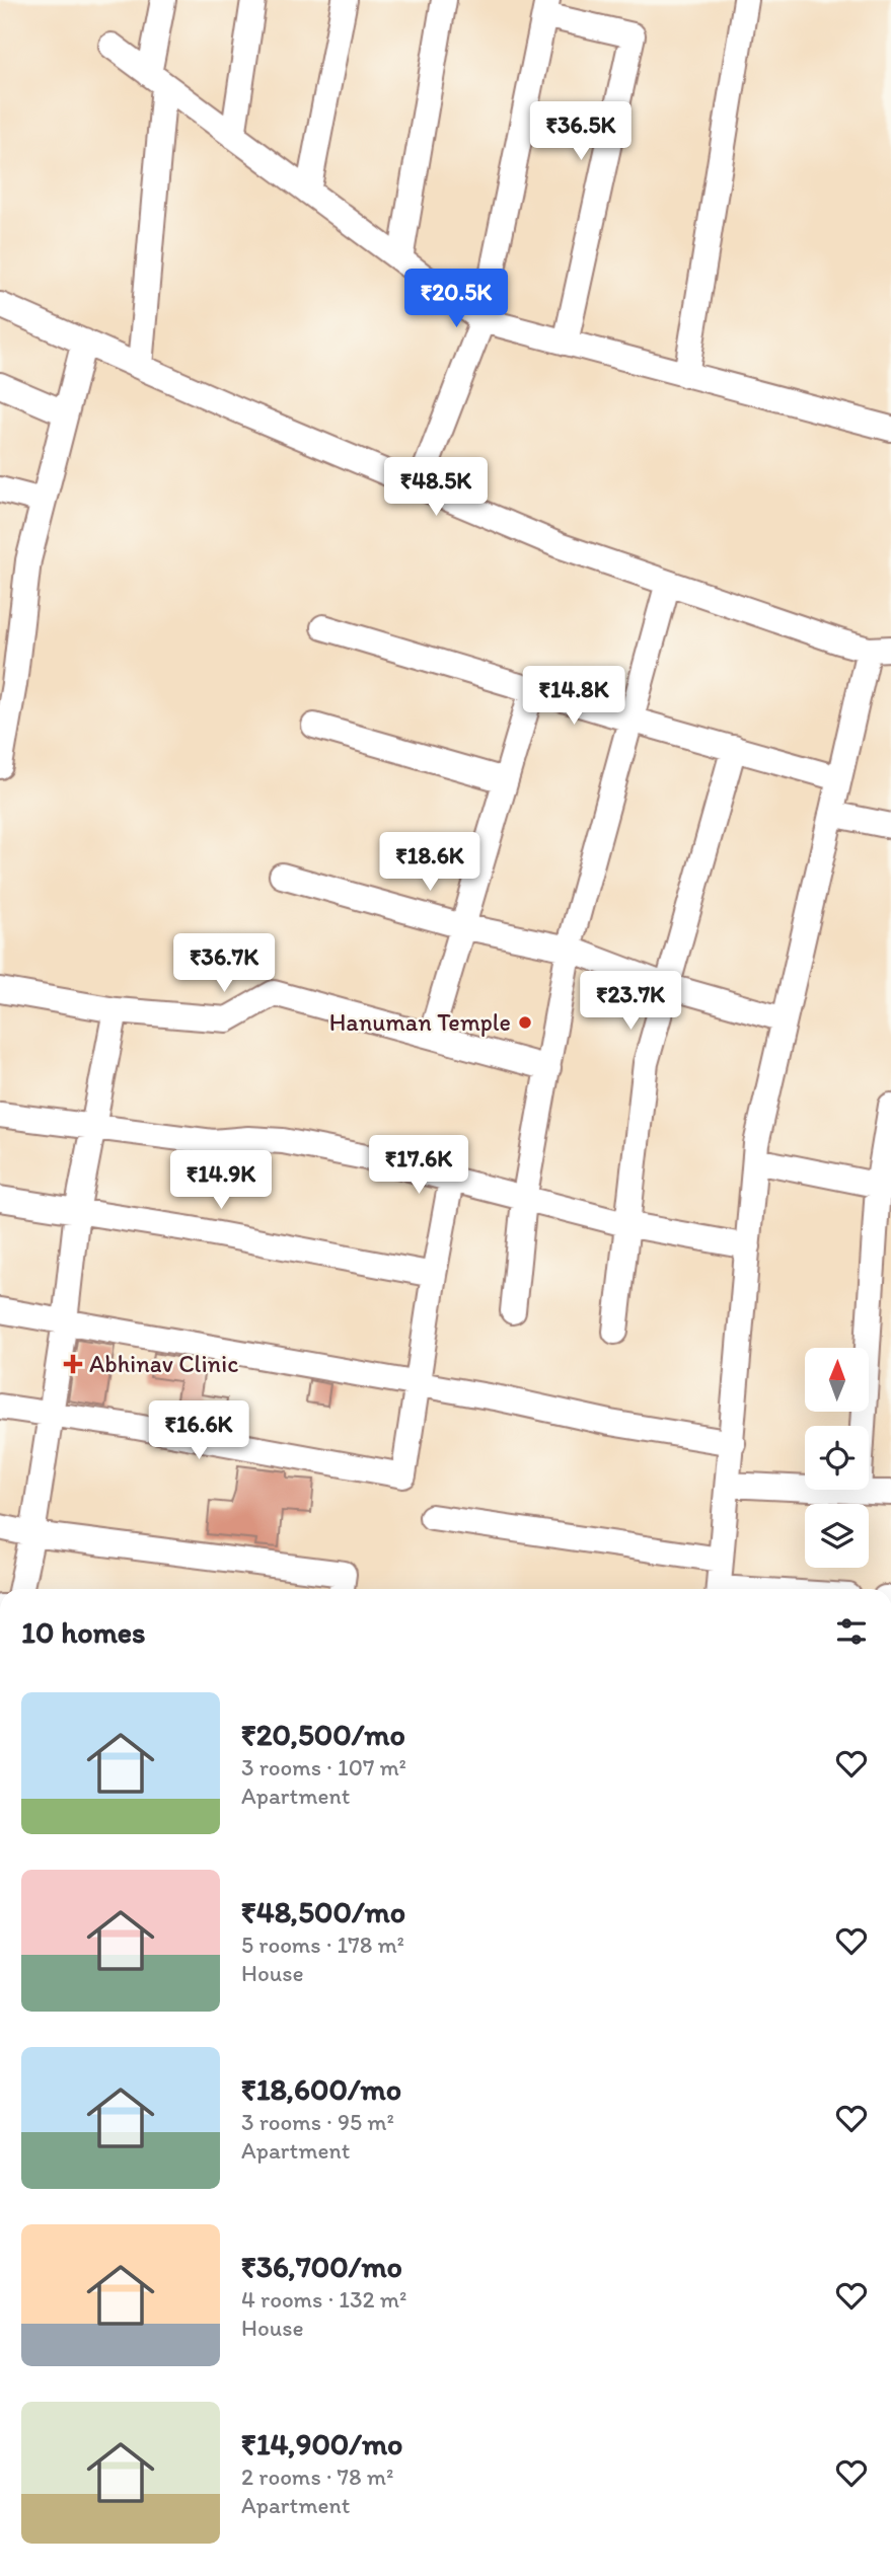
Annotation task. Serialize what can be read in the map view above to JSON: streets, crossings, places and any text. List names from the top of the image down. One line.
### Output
{"places":{"other":["Hanuman Temple"],"health":["Abhinav Clinic"]},"north":"top","page":{"price":["₹36.5K","₹20.5K","₹48.5K","₹14.8K","₹18.6K","₹36.7K","₹23.7K","₹17.6K","₹14.9K","₹16.6K"],"heading":"10 homes","list":[{"name":"₹20,500/mo","note":"3 rooms · 107 m² · Apartment"},{"name":"₹48,500/mo","note":"5 rooms · 178 m² · House"},{"name":"₹18,600/mo","note":"3 rooms · 95 m² · Apartment"},{"name":"₹36,700/mo","note":"4 rooms · 132 m² · House"},{"name":"₹14,900/mo","note":"2 rooms · 78 m² · Apartment"}]}}
